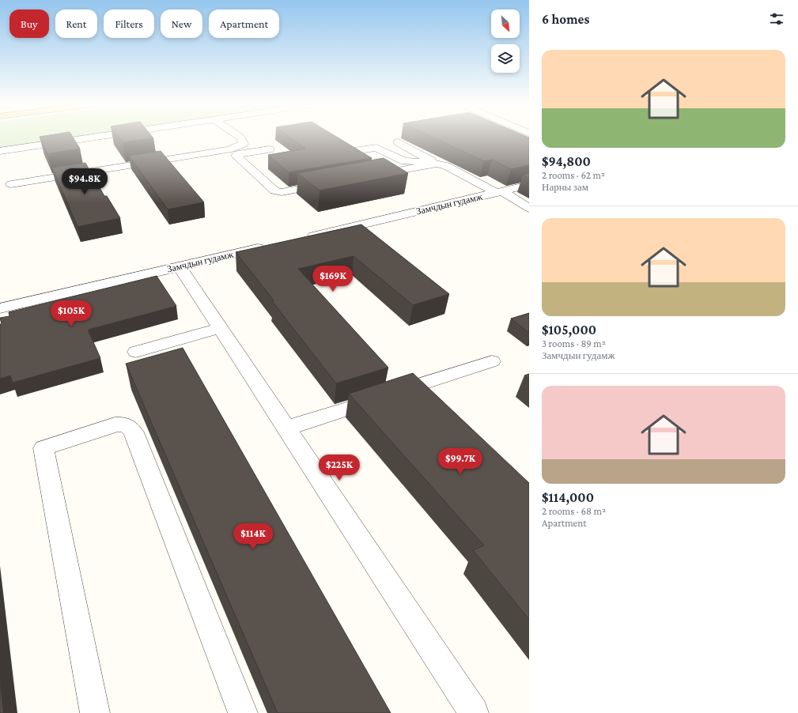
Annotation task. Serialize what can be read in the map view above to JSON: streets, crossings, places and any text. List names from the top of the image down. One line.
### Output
{"streets":{"street":["Замчдын гудамж"]},"north":"bottom right","page":{"heading":"6 homes","chip":["Buy","Rent","Filters","New","Apartment"],"list":[{"name":"$94,800","note":"2 rooms · 62 m² · Нарны зам"},{"name":"$105,000","note":"3 rooms · 89 m² · Замчдын гудамж"},{"name":"$114,000","note":"2 rooms · 68 m² · Apartment"}],"price":["$94.8K","$169K","$105K","$99.7K","$225K","$114K"]}}
